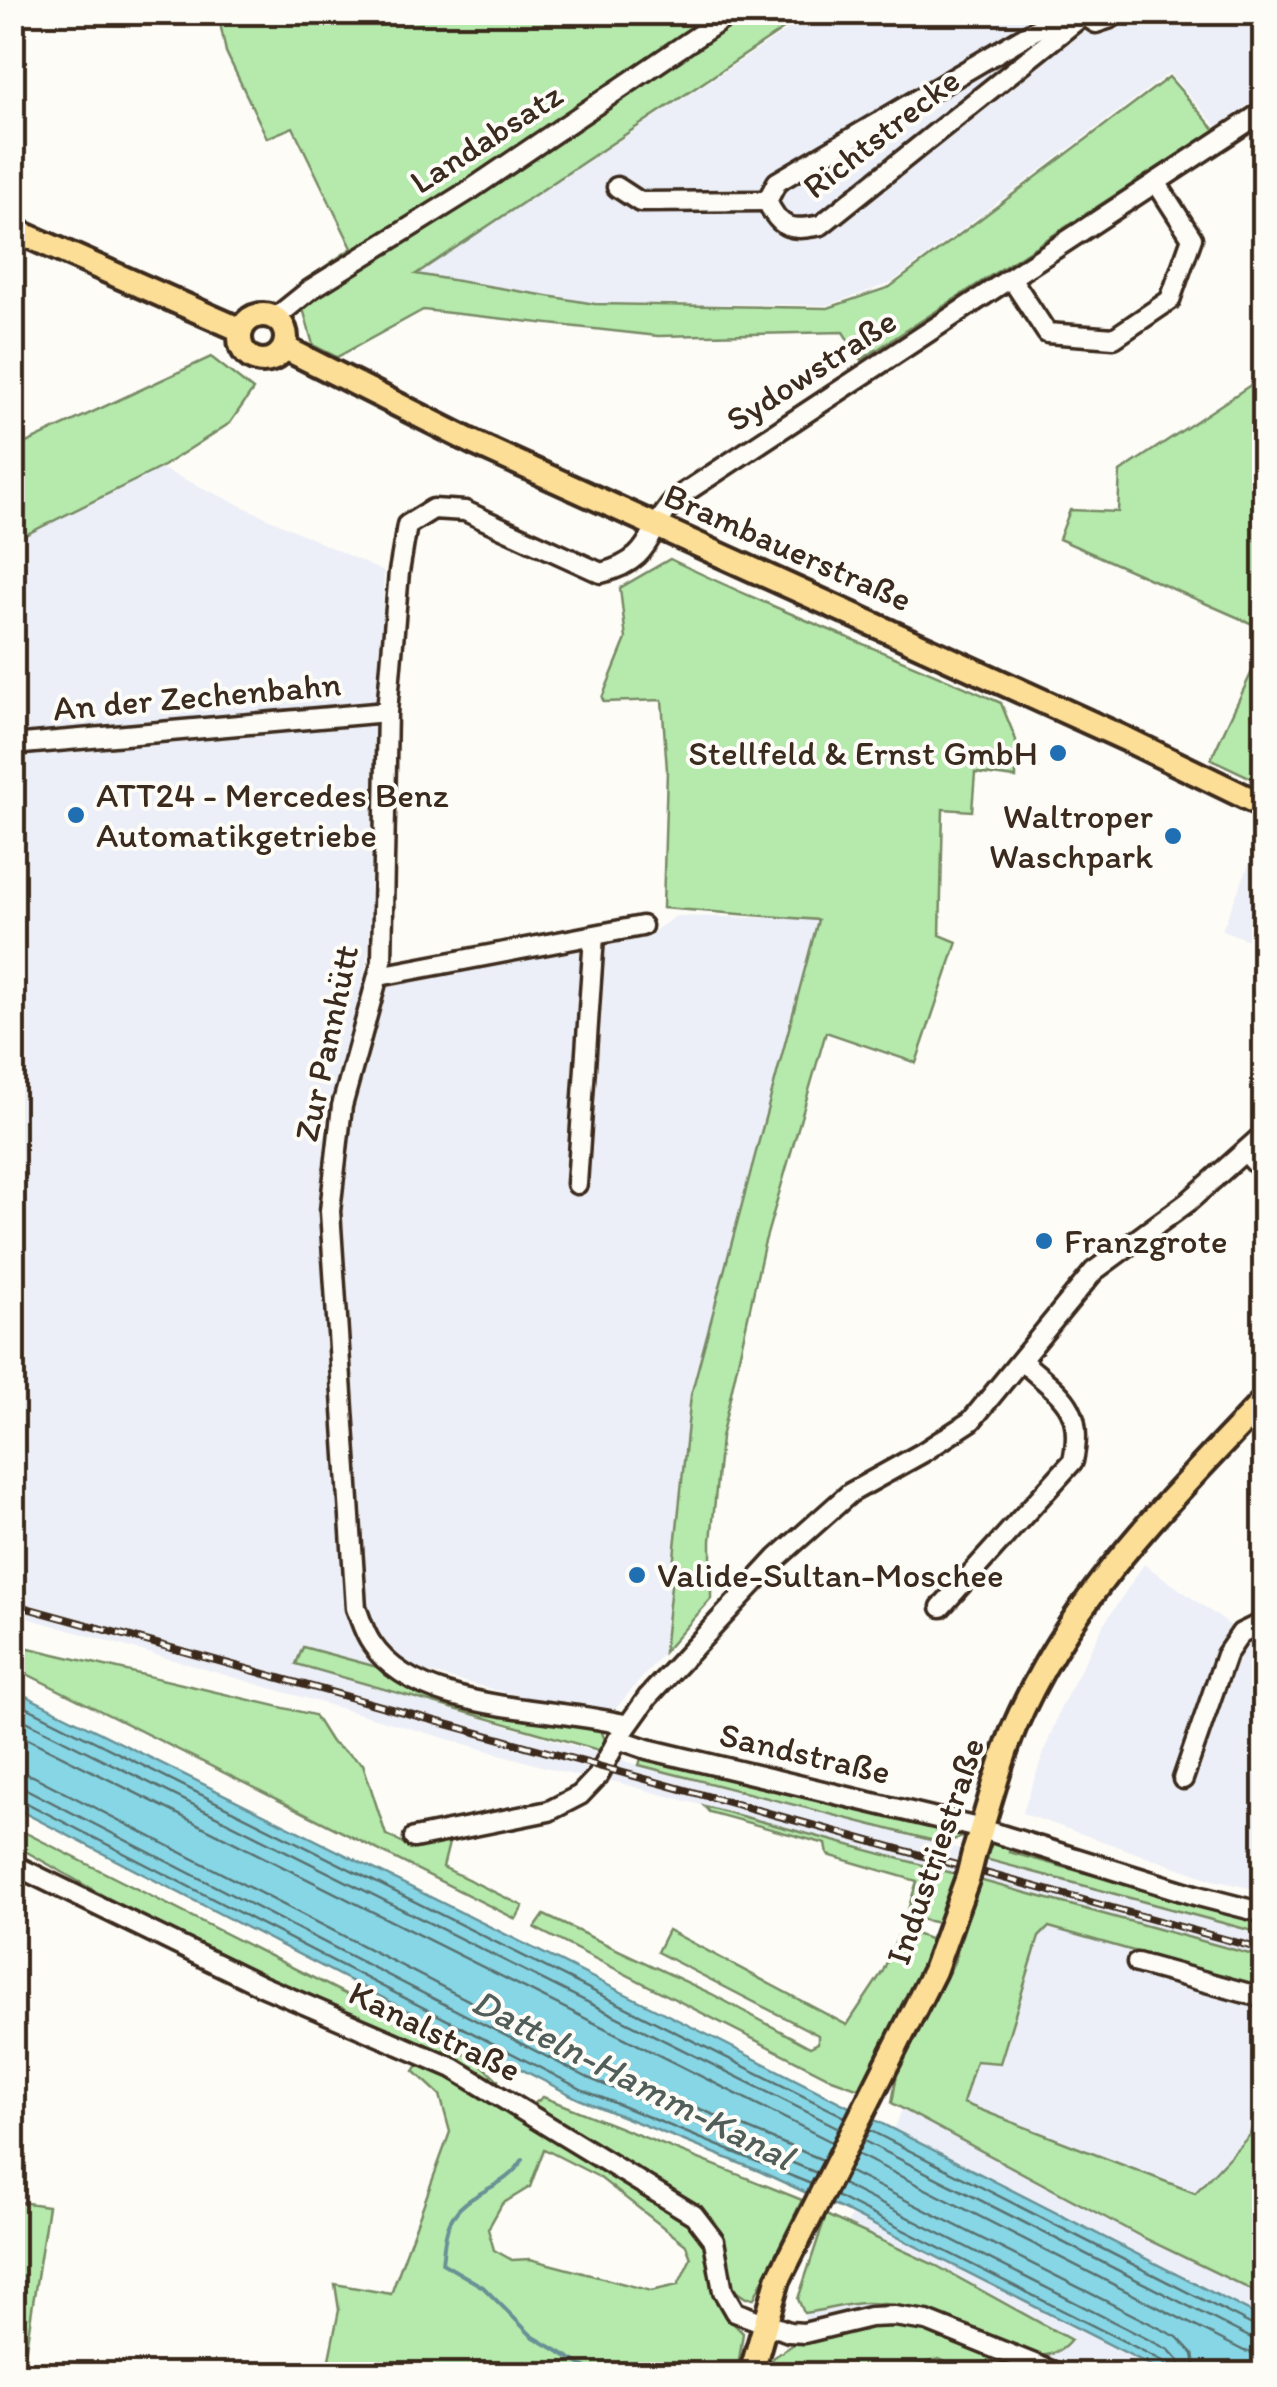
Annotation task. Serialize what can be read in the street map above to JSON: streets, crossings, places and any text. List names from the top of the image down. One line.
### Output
{"streets":{"main road":["Brambauerstraße","Industriestraße"],"street":["Richtstrecke","Landabsatz","Sydowstraße","An der Zechenbahn","Zur Pannhütt","Sandstraße","Kanalstraße"]},"crossings":[["Landabsatz","Brambauerstraße"],["Sydowstraße","Brambauerstraße"],["Sydowstraße","Zur Pannhütt"],["Brambauerstraße","Zur Pannhütt"],["An der Zechenbahn","Zur Pannhütt"],["Zur Pannhütt","Sandstraße"],["Sandstraße","Industriestraße"],["Industriestraße","Kanalstraße"]],"water":["Datteln-Hamm-Kanal"],"places":["Stellfeld & Ernst GmbH","ATT24 - Mercedes Benz Automatikgetriebe","Waltroper Waschpark","Franzgrote","Valide-Sultan-Moschee"]}
